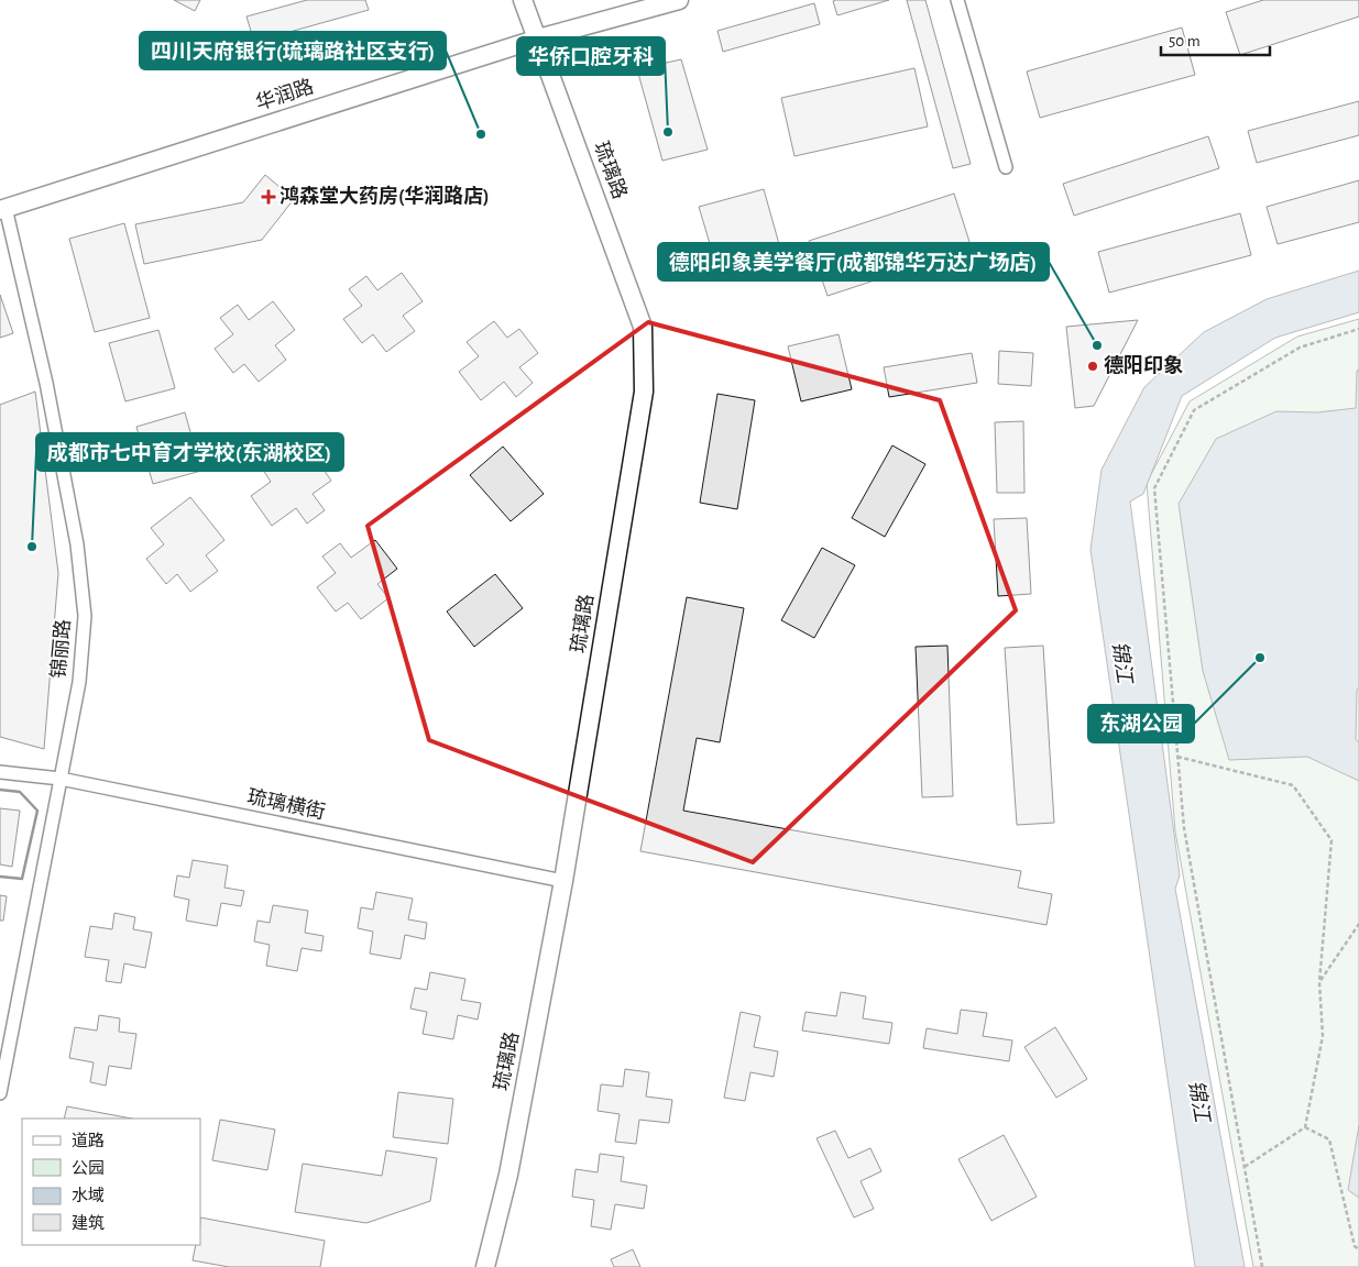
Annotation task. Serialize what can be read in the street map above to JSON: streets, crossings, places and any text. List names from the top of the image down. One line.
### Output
{"streets":{"street":["华润路","琉璃路","锦丽路","琉璃横街"]},"crossings":[["华润路","琉璃路"],["华润路","锦丽路"],["琉璃路","琉璃横街"],["锦丽路","琉璃横街"]],"water":["锦江"],"places":{"other":["华侨口腔牙科","四川天府银行(琉璃路社区支行)","德阳印象美学餐厅(成都锦华万达广场店)","德阳印象","成都市七中育才学校(东湖校区)","东湖公园"],"health":["鸿森堂大药房(华润路店)"]},"legend":["道路","公园","水域","建筑"],"scale_bar":"50 m"}
